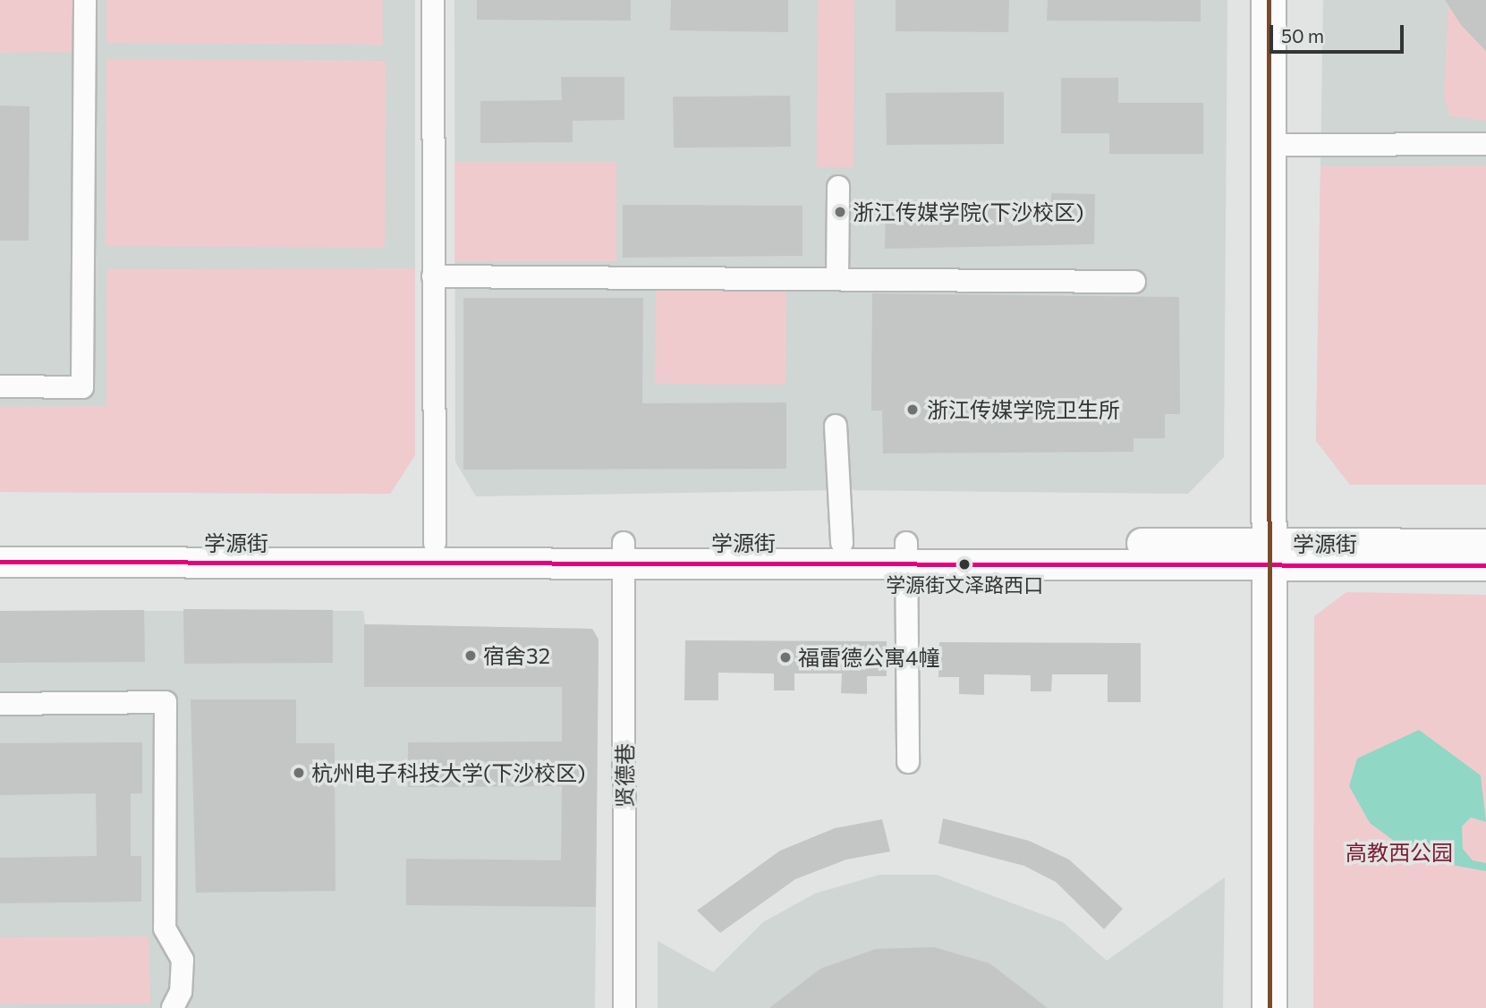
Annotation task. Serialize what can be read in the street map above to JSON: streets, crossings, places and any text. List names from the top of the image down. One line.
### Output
{"streets":{"main road":["学源街"],"street":["贤德巷"]},"crossings":[["学源街","贤德巷"]],"parks":["高教西公园"],"places":["浙江传媒学院(下沙校区)","浙江传媒学院卫生所","学源街文泽路西口","宿舍32","福雷德公寓4幢","杭州电子科技大学(下沙校区)"],"scale_bar":"50 m"}
